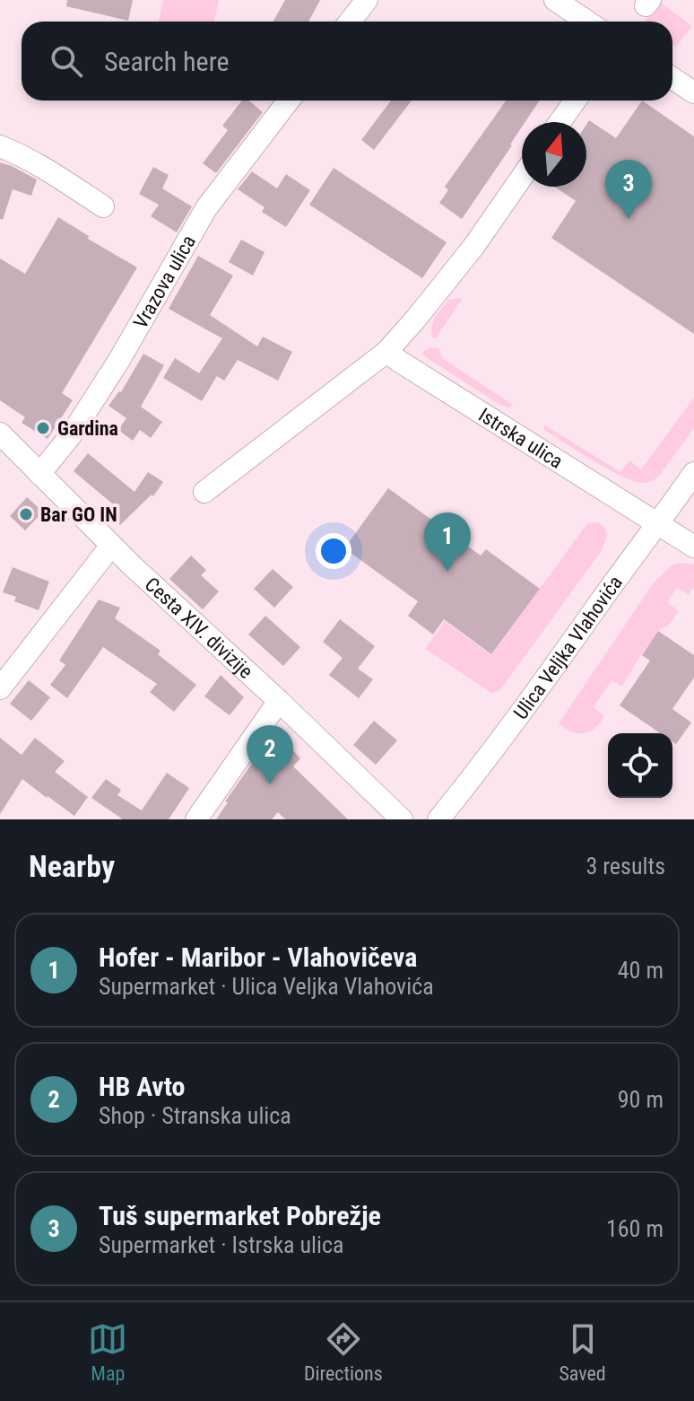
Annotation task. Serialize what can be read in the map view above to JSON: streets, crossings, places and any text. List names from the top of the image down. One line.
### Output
{"streets":{"street":["Vrazova ulica","Istrska ulica","Cesta XIV. divizije","Ulica Veljka Vlahovića"]},"crossings":[["Vrazova ulica","Cesta XIV. divizije"],["Istrska ulica","Ulica Veljka Vlahovića"]],"places":["Gardina","Bar GO IN"],"north":"top","page":{"search":"Search here","pins":["3","1","2"],"heading":["Nearby","3 results"],"list":[{"mark":"1","name":"Hofer - Maribor - Vlahovičeva","note":"Supermarket · Ulica Veljka Vlahovića","value":"40 m"},{"mark":"2","name":"HB Avto","note":"Shop · Stranska ulica","value":"90 m"},{"mark":"3","name":"Tuš supermarket Pobrežje","note":"Supermarket · Istrska ulica","value":"160 m"}],"nav":["Map","Directions","Saved"]}}
